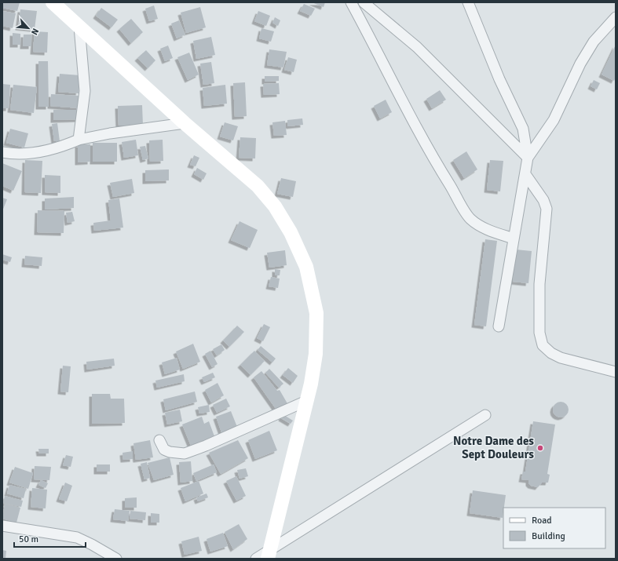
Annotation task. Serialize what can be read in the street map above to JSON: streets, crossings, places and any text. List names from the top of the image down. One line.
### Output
{"places":["Notre Dame des Sept Douleurs"],"legend":["Road","Building"],"scale_bar":"50 m","north":"bottom right"}
